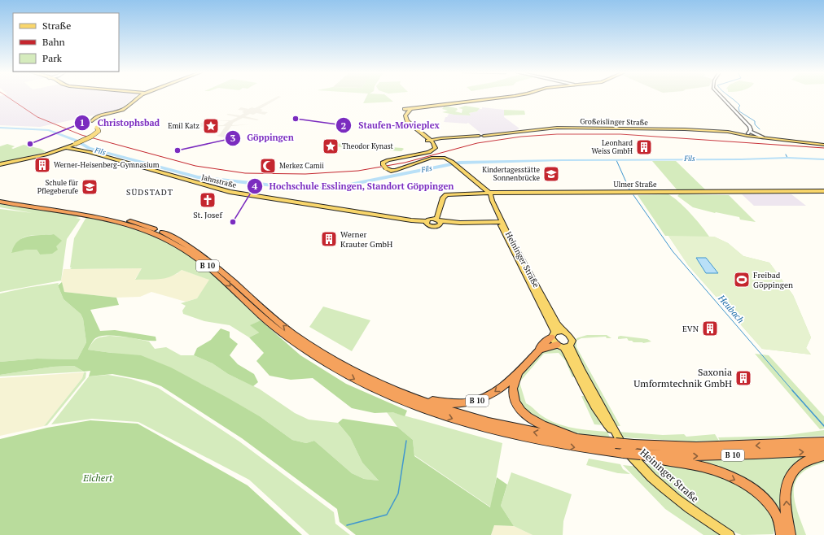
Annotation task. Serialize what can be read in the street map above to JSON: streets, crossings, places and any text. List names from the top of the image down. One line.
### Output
{"streets":{"highway":["B 10"],"main road":["Großeislinger Straße","Jahnstraße","Ulmer Straße","Heininger Straße"]},"crossings":[["Jahnstraße","Ulmer Straße"],["Ulmer Straße","Heininger Straße"],["Heininger Straße","B 10"]],"districts":["SÜDSTADT"],"water":["Fils","Heubach"],"parks":["Eichert"],"places":{"other":["Staufen-Movieplex","Christophsbad","Göppingen","Hochschule Esslingen, Standort Göppingen"],"place":["Emil Katz","Theodor Kynast"],"building":["Leonhard Weiss GmbH","Werner-Heisenberg-Gymnasium","Werner Krauter GmbH","EVN","Saxonia Umformtechnik GmbH"],"mosque":["Merkez Camii"],"school or university":["Kindertagesstätte Sonnenbrücke","Schule für Pflegeberufe"],"church":["St. Josef"],"sports":["Freibad Göppingen"]},"legend":["Straße","Bahn","Park"]}
